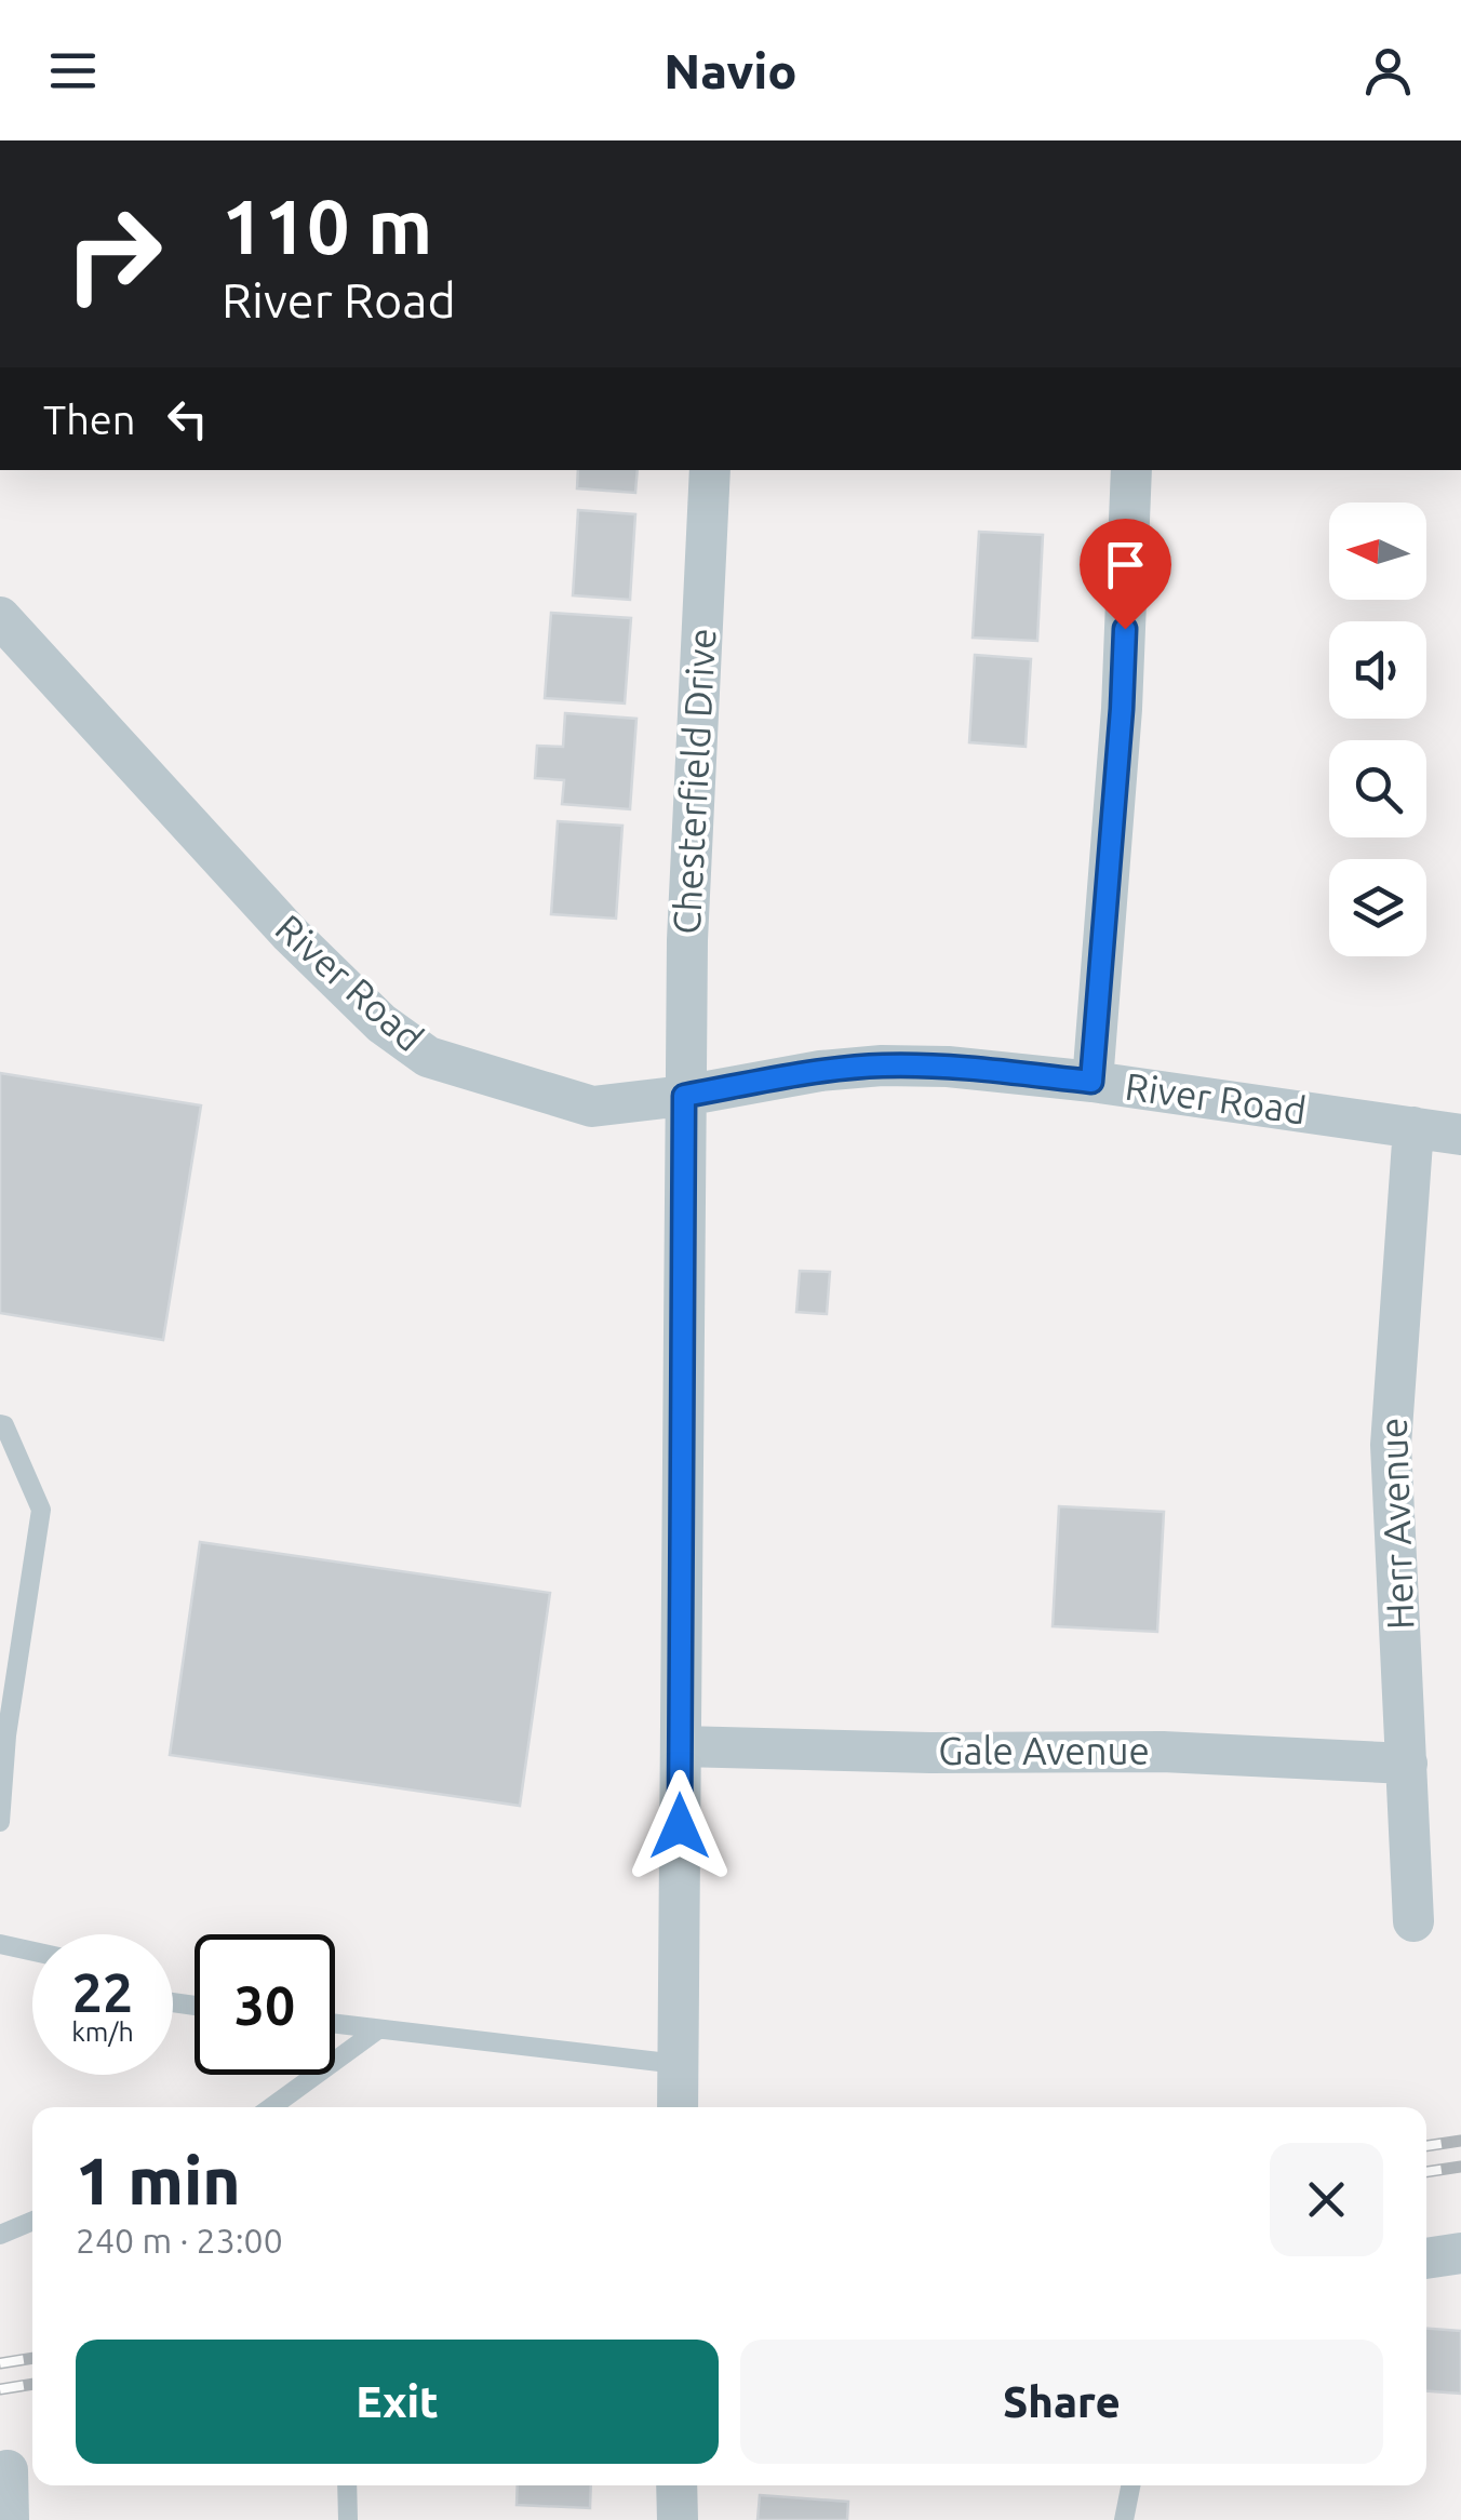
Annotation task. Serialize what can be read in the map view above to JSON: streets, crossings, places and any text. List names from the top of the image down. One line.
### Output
{"streets":{"street":["Chesterfield Drive","River Road","Herr Avenue","Gale Avenue"]},"crossings":[["Chesterfield Drive","River Road"],["Chesterfield Drive","Gale Avenue"],["River Road","Herr Avenue"],["Herr Avenue","Gale Avenue"]],"north":"left","page":{"header":"Navio","turn":["110 m","River Road"],"then":"Then","speed":"22 km/h","limit":"30","heading":["1 min","240 m · 23:00"],"buttons":["Exit","Share"]}}
